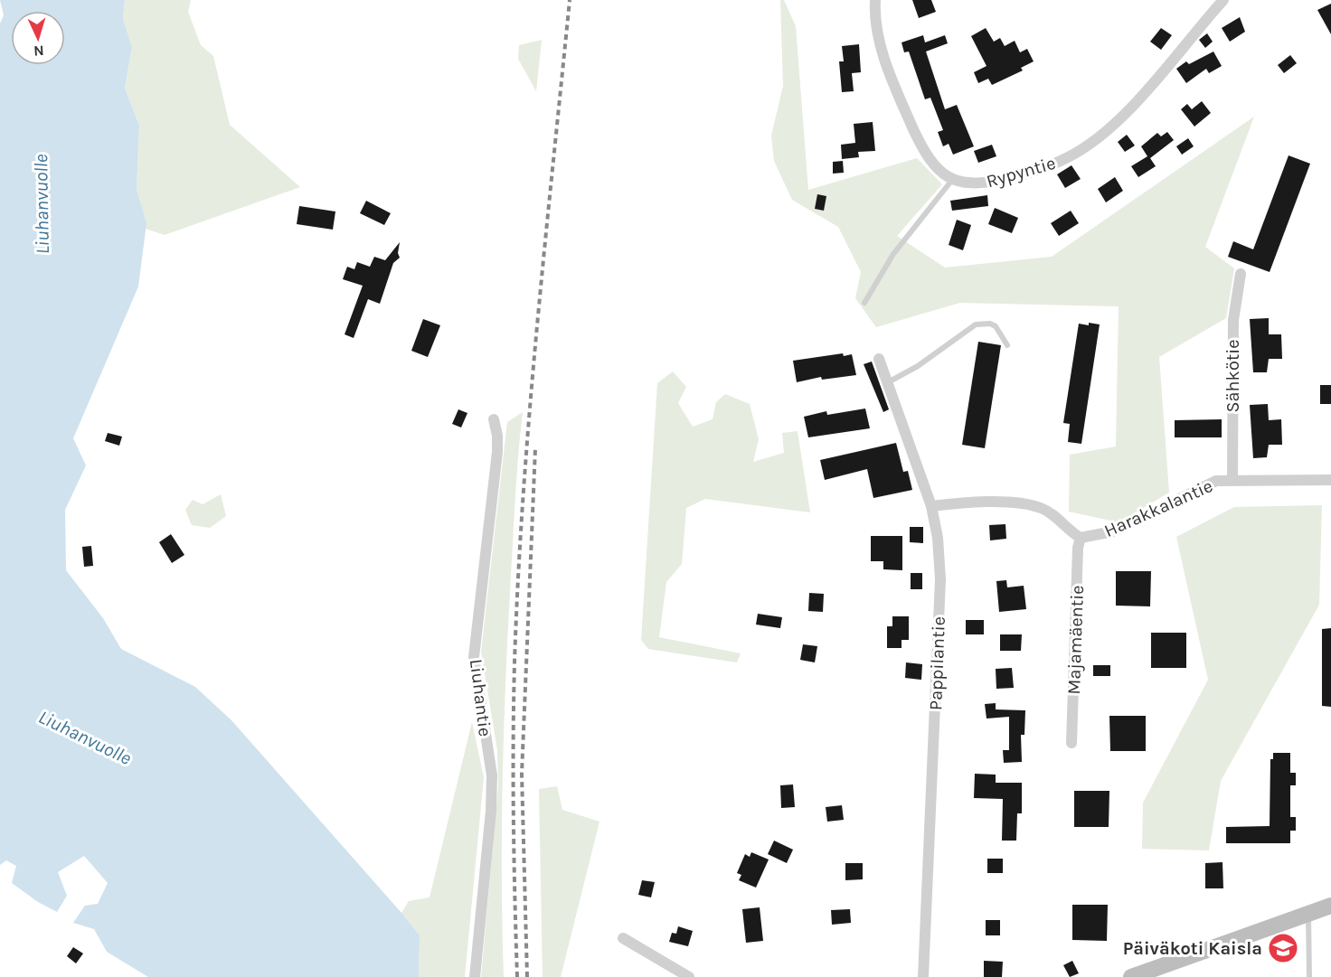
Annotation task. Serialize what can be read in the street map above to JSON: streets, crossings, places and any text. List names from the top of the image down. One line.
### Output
{"streets":{"street":["Rypyntie","Sähkötie","Harakkalantie","Majamäentie","Pappilantie","Liuhantie"]},"crossings":[["Sähkötie","Harakkalantie"],["Harakkalantie","Majamäentie"],["Harakkalantie","Pappilantie"]],"water":["Liuhanvuolle"],"places":{"school or university":["Päiväkoti Kaisla"]},"north":"bottom"}
